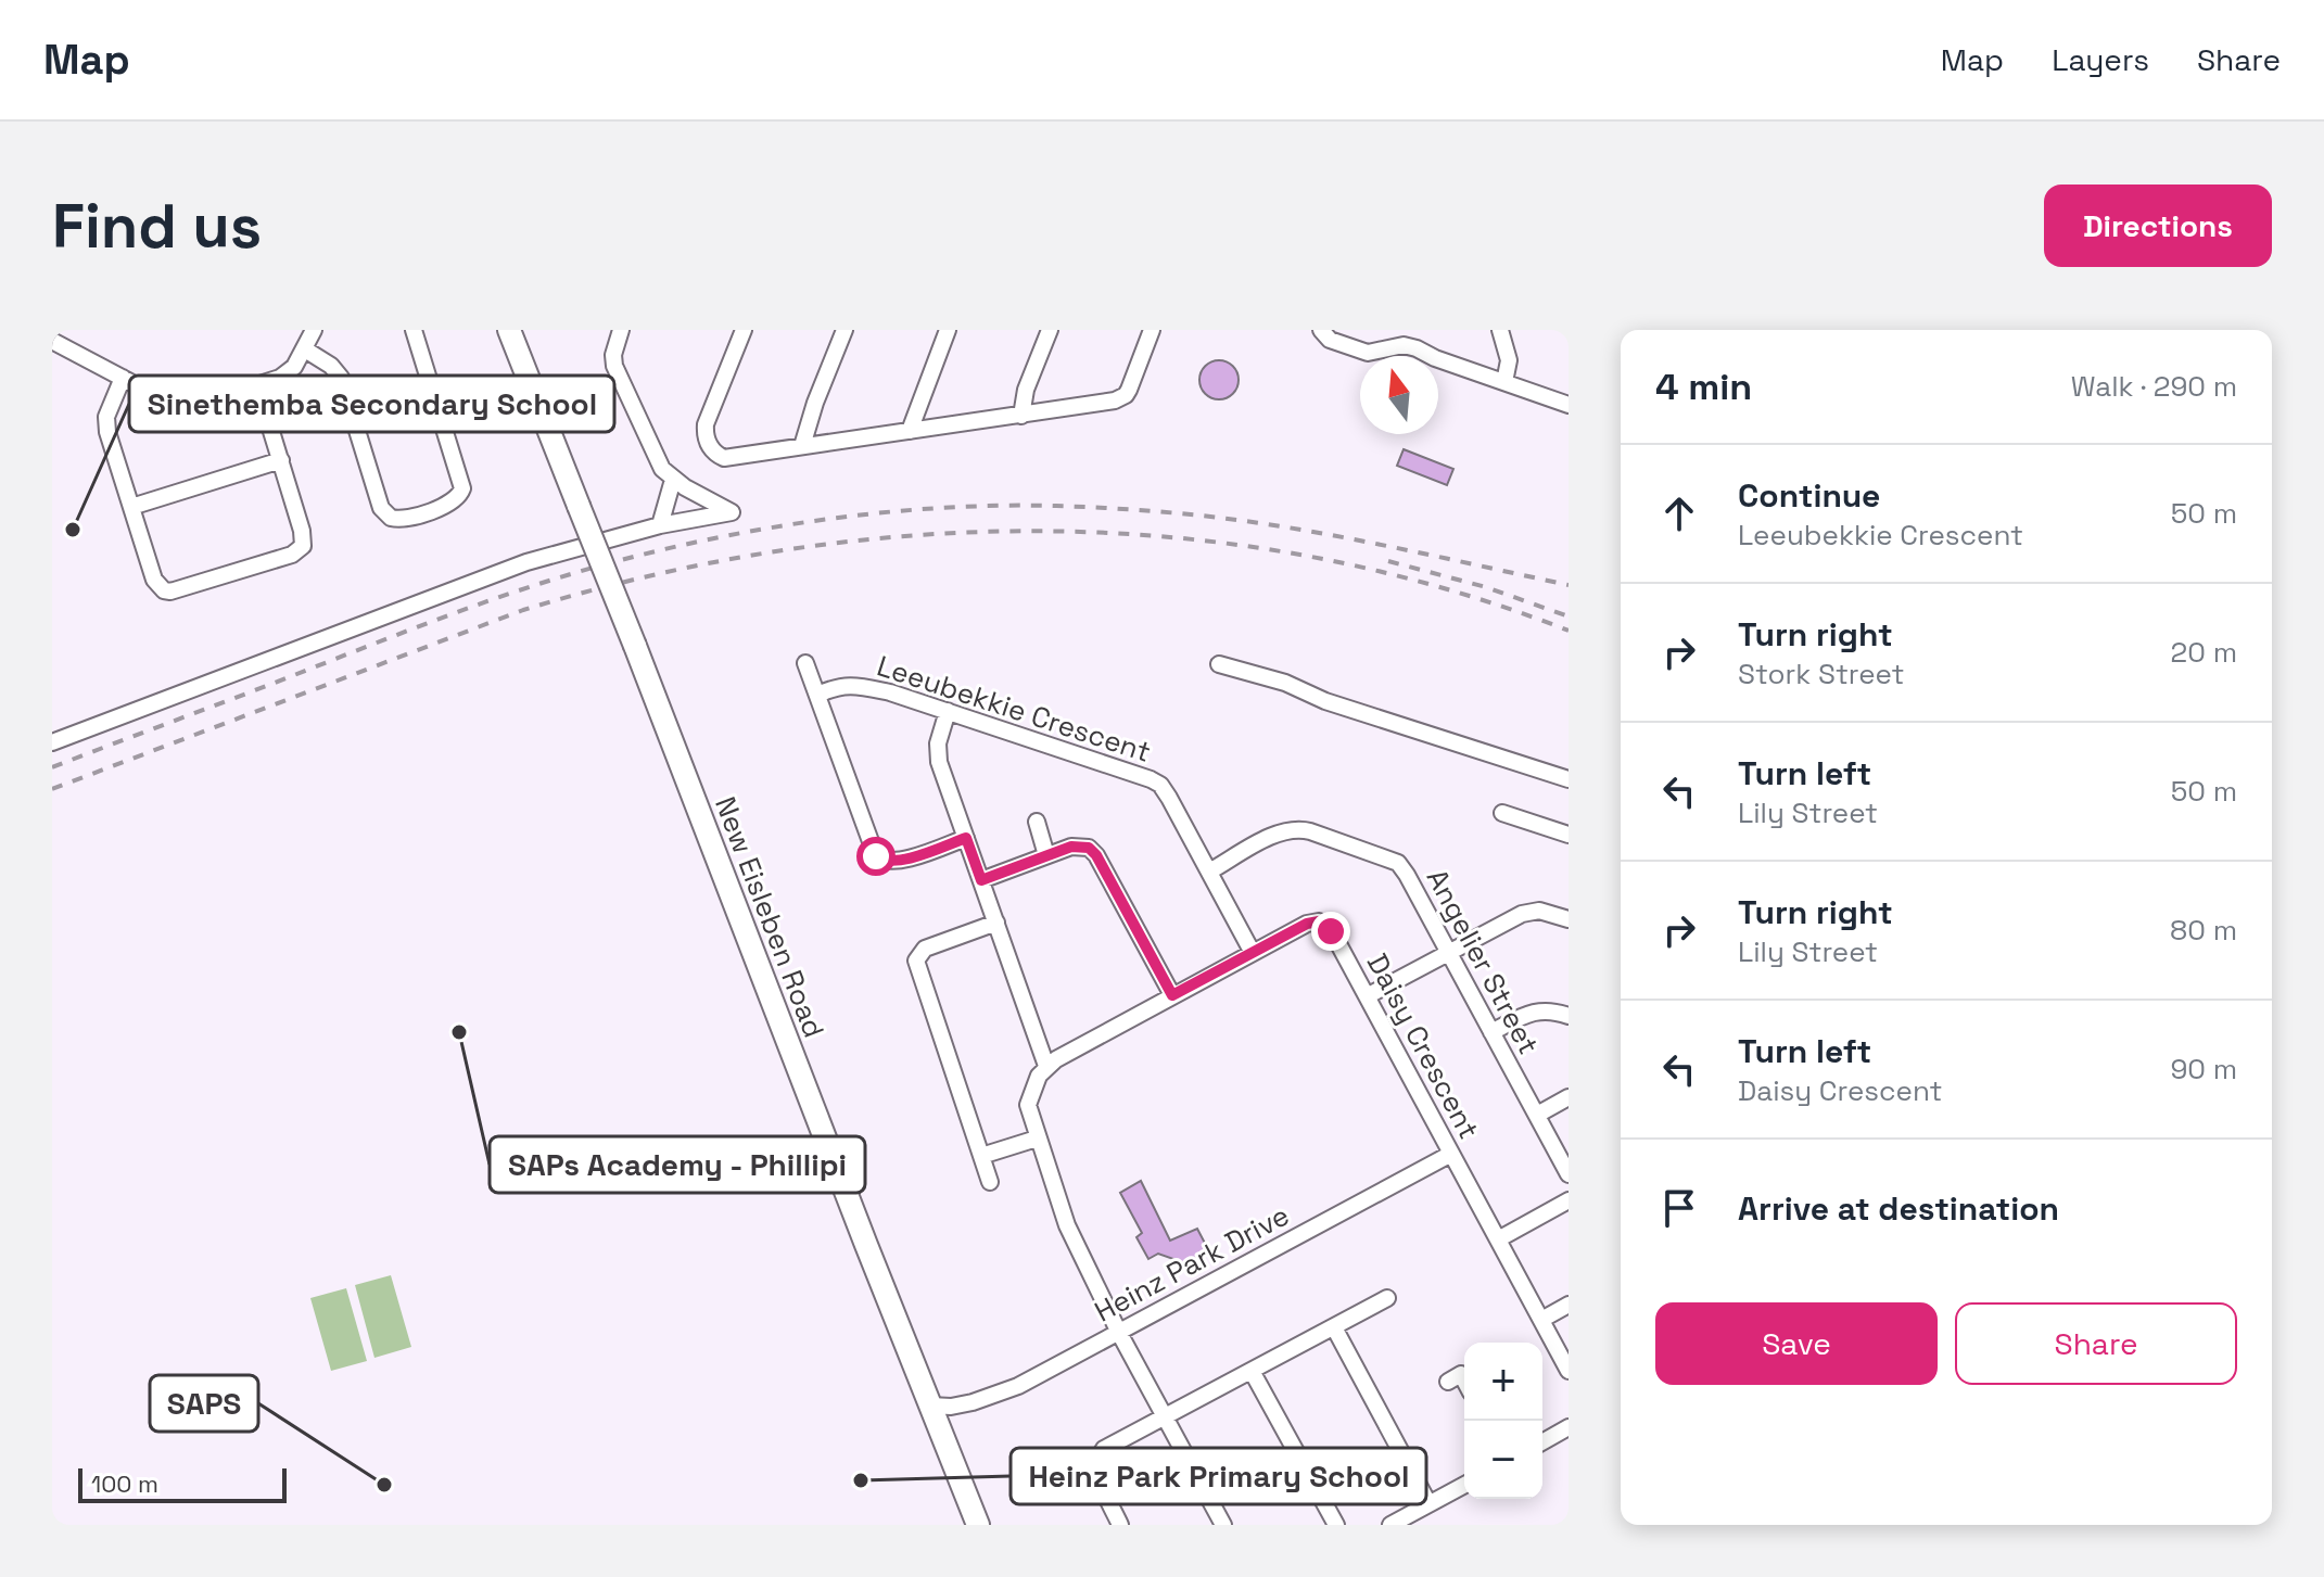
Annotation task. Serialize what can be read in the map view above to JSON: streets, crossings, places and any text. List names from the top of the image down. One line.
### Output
{"streets":{"main road":["New Eisleben Road"],"street":["Leeubekkie Crescent","Angelier Street","Daisy Crescent","Heinz Park Drive"]},"crossings":[["Leeubekkie Crescent","Angelier Street"],["Leeubekkie Crescent","Daisy Crescent"],["New Eisleben Road","Heinz Park Drive"],["Daisy Crescent","Heinz Park Drive"]],"places":["Sinethemba Secondary School","SAPs Academy - Phillipi","Heinz Park Primary School","SAPS"],"scale_bar":"100 m","north":"top","page":{"header":"Map","nav":["Map","Layers","Share"],"buttons":["Directions",["Save","Share"]],"title":"Find us","heading":["4 min","Walk · 290 m"],"list":[["Continue","Leeubekkie Crescent","50 m"],["Turn right","Stork Street","20 m"],["Turn left","Lily Street","50 m"],["Turn right","Lily Street","80 m"],["Turn left","Daisy Crescent","90 m"],"Arrive at destination"],"map_buttons":["+","−"],"scale":"100 m"}}
